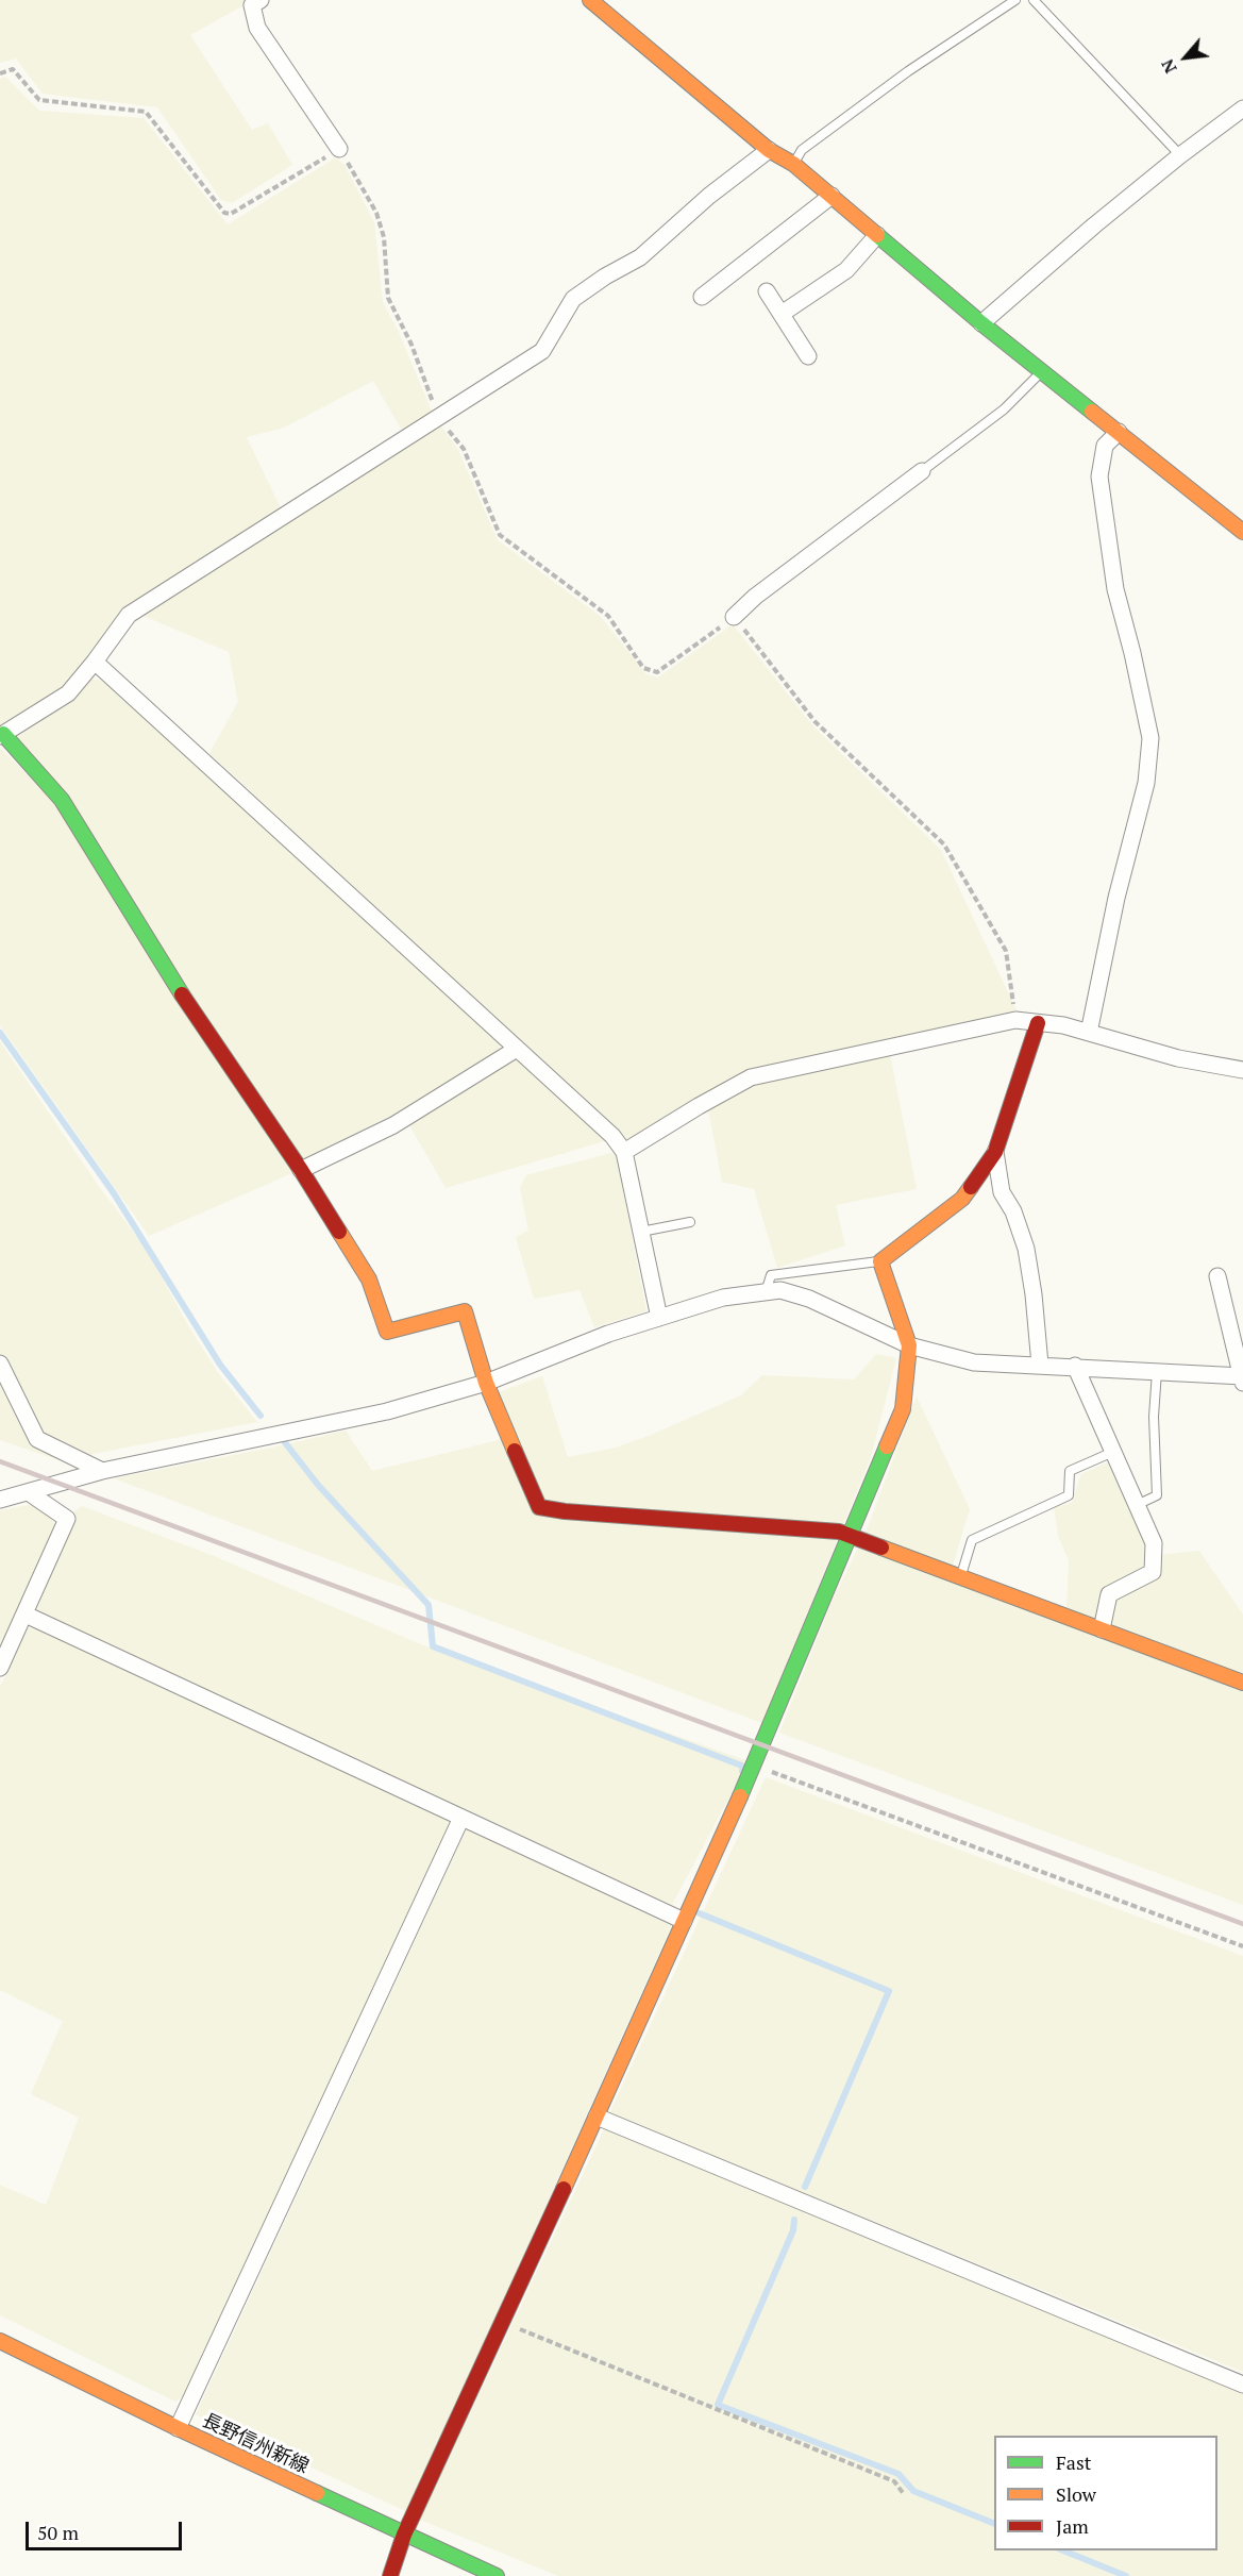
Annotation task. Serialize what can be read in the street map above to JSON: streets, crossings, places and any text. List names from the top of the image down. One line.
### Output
{"streets":{"street":["長野信州新線"]},"legend":["Fast","Slow","Jam"],"scale_bar":"50 m","north":"bottom left"}
